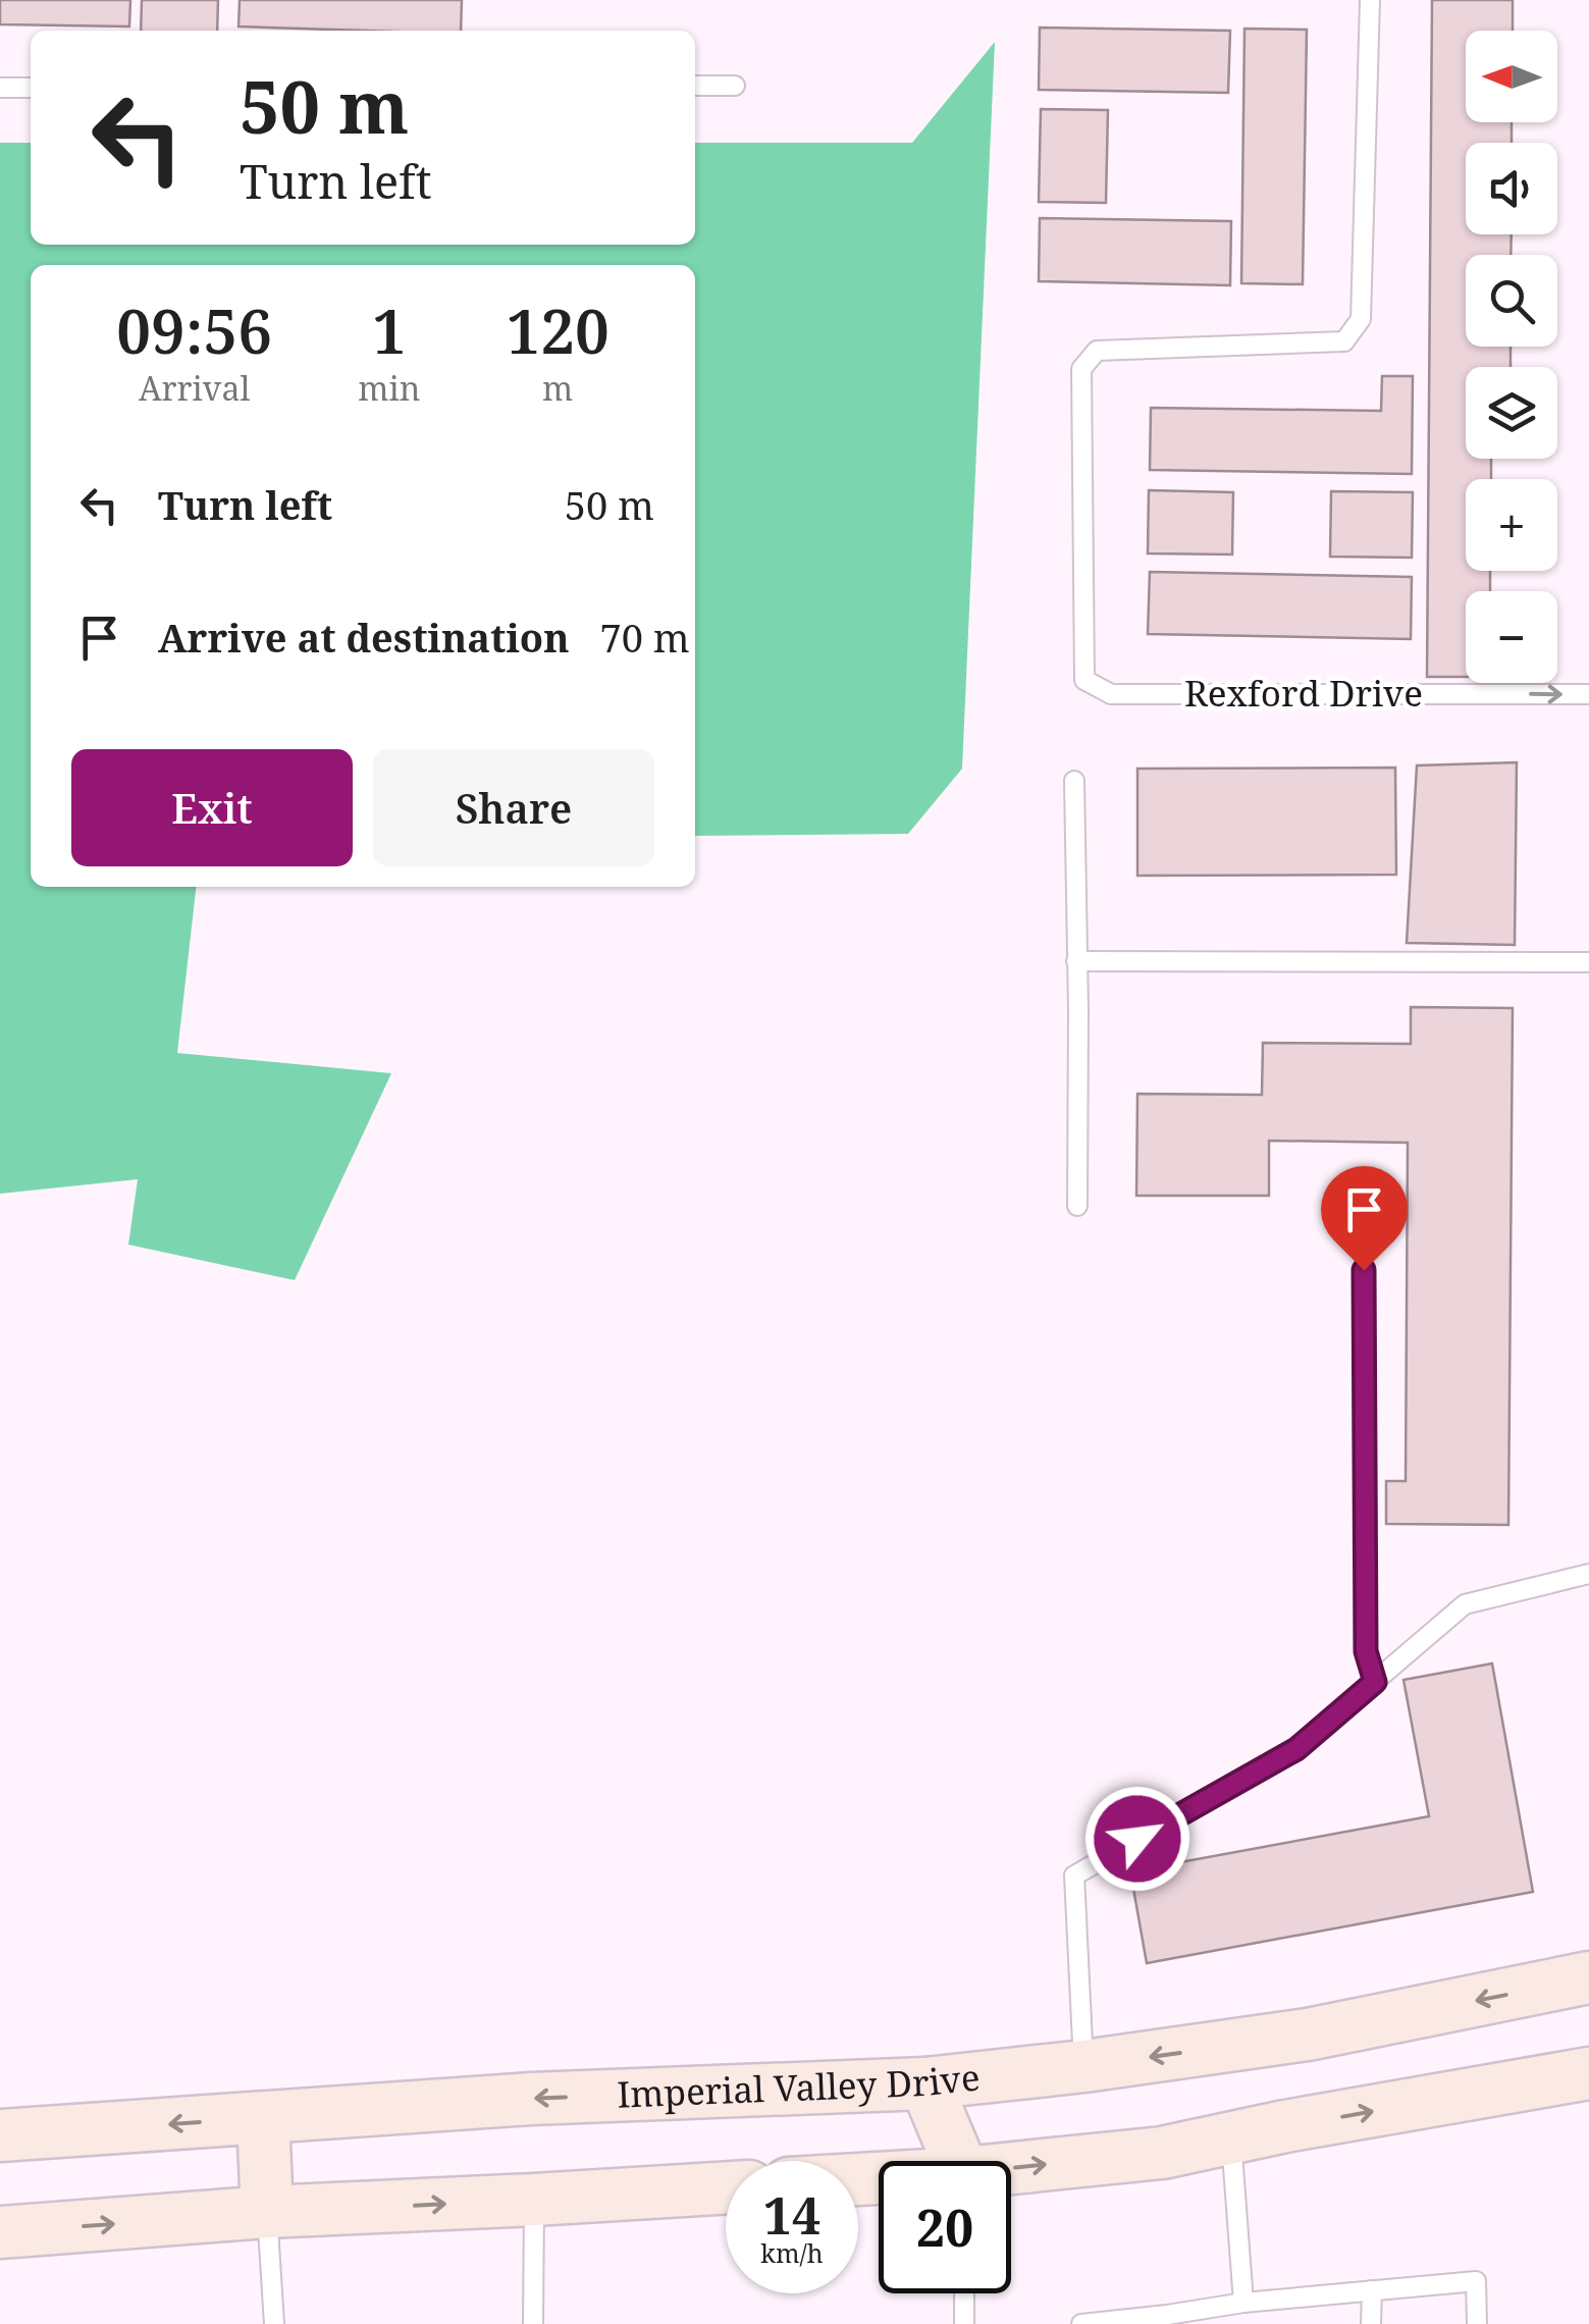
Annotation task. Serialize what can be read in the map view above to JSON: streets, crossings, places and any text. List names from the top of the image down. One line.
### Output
{"streets":{"main road":["Imperial Valley Drive"],"lane":["Rexford Drive"]},"north":"left","page":{"map_buttons":["+","−"],"turn":["50 m","Turn left"],"eta":["09:56","Arrival","1","min","120","m"],"list":[{"name":"Turn left","value":"50 m"},{"name":"Arrive at destination","value":"70 m"}],"buttons":["Exit","Share"],"speed":"14 km/h","limit":"20"}}
